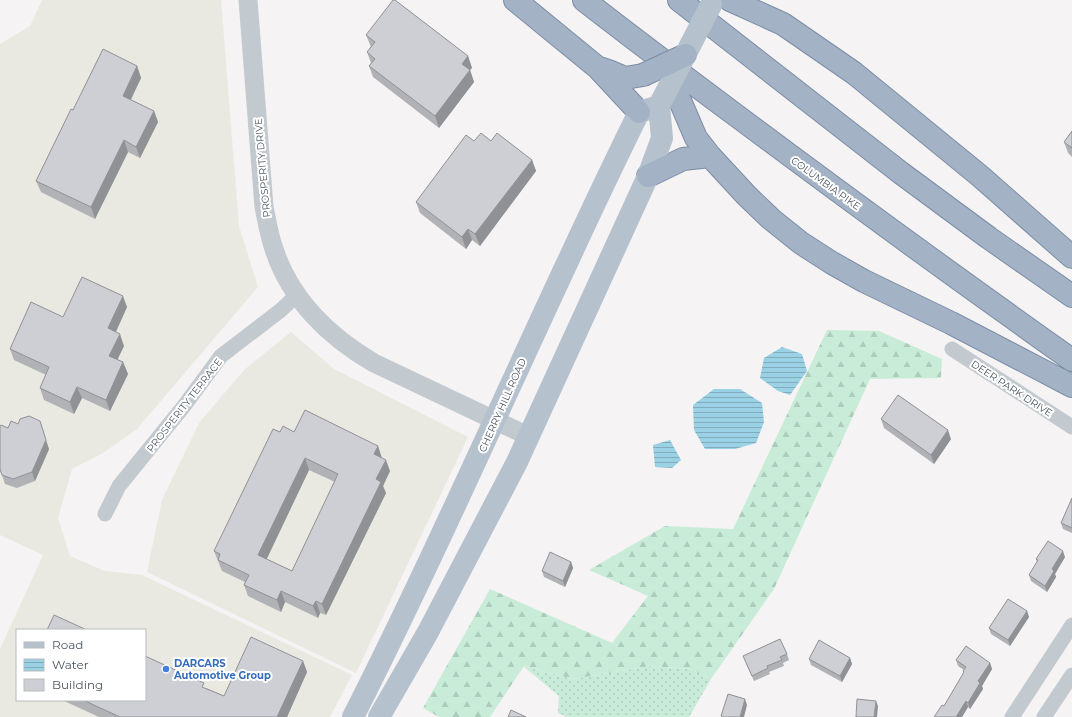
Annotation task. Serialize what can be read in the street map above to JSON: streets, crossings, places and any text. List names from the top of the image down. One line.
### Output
{"streets":{"highway":["COLUMBIA PIKE"],"main road":["CHERRY HILL ROAD"],"street":["PROSPERITY DRIVE","DEER PARK DRIVE","PROSPERITY TERRACE"]},"crossings":[["PROSPERITY DRIVE","PROSPERITY TERRACE"],["PROSPERITY DRIVE","CHERRY HILL ROAD"]],"places":["DARCARS Automotive Group"],"legend":["Road","Water","Building"]}
